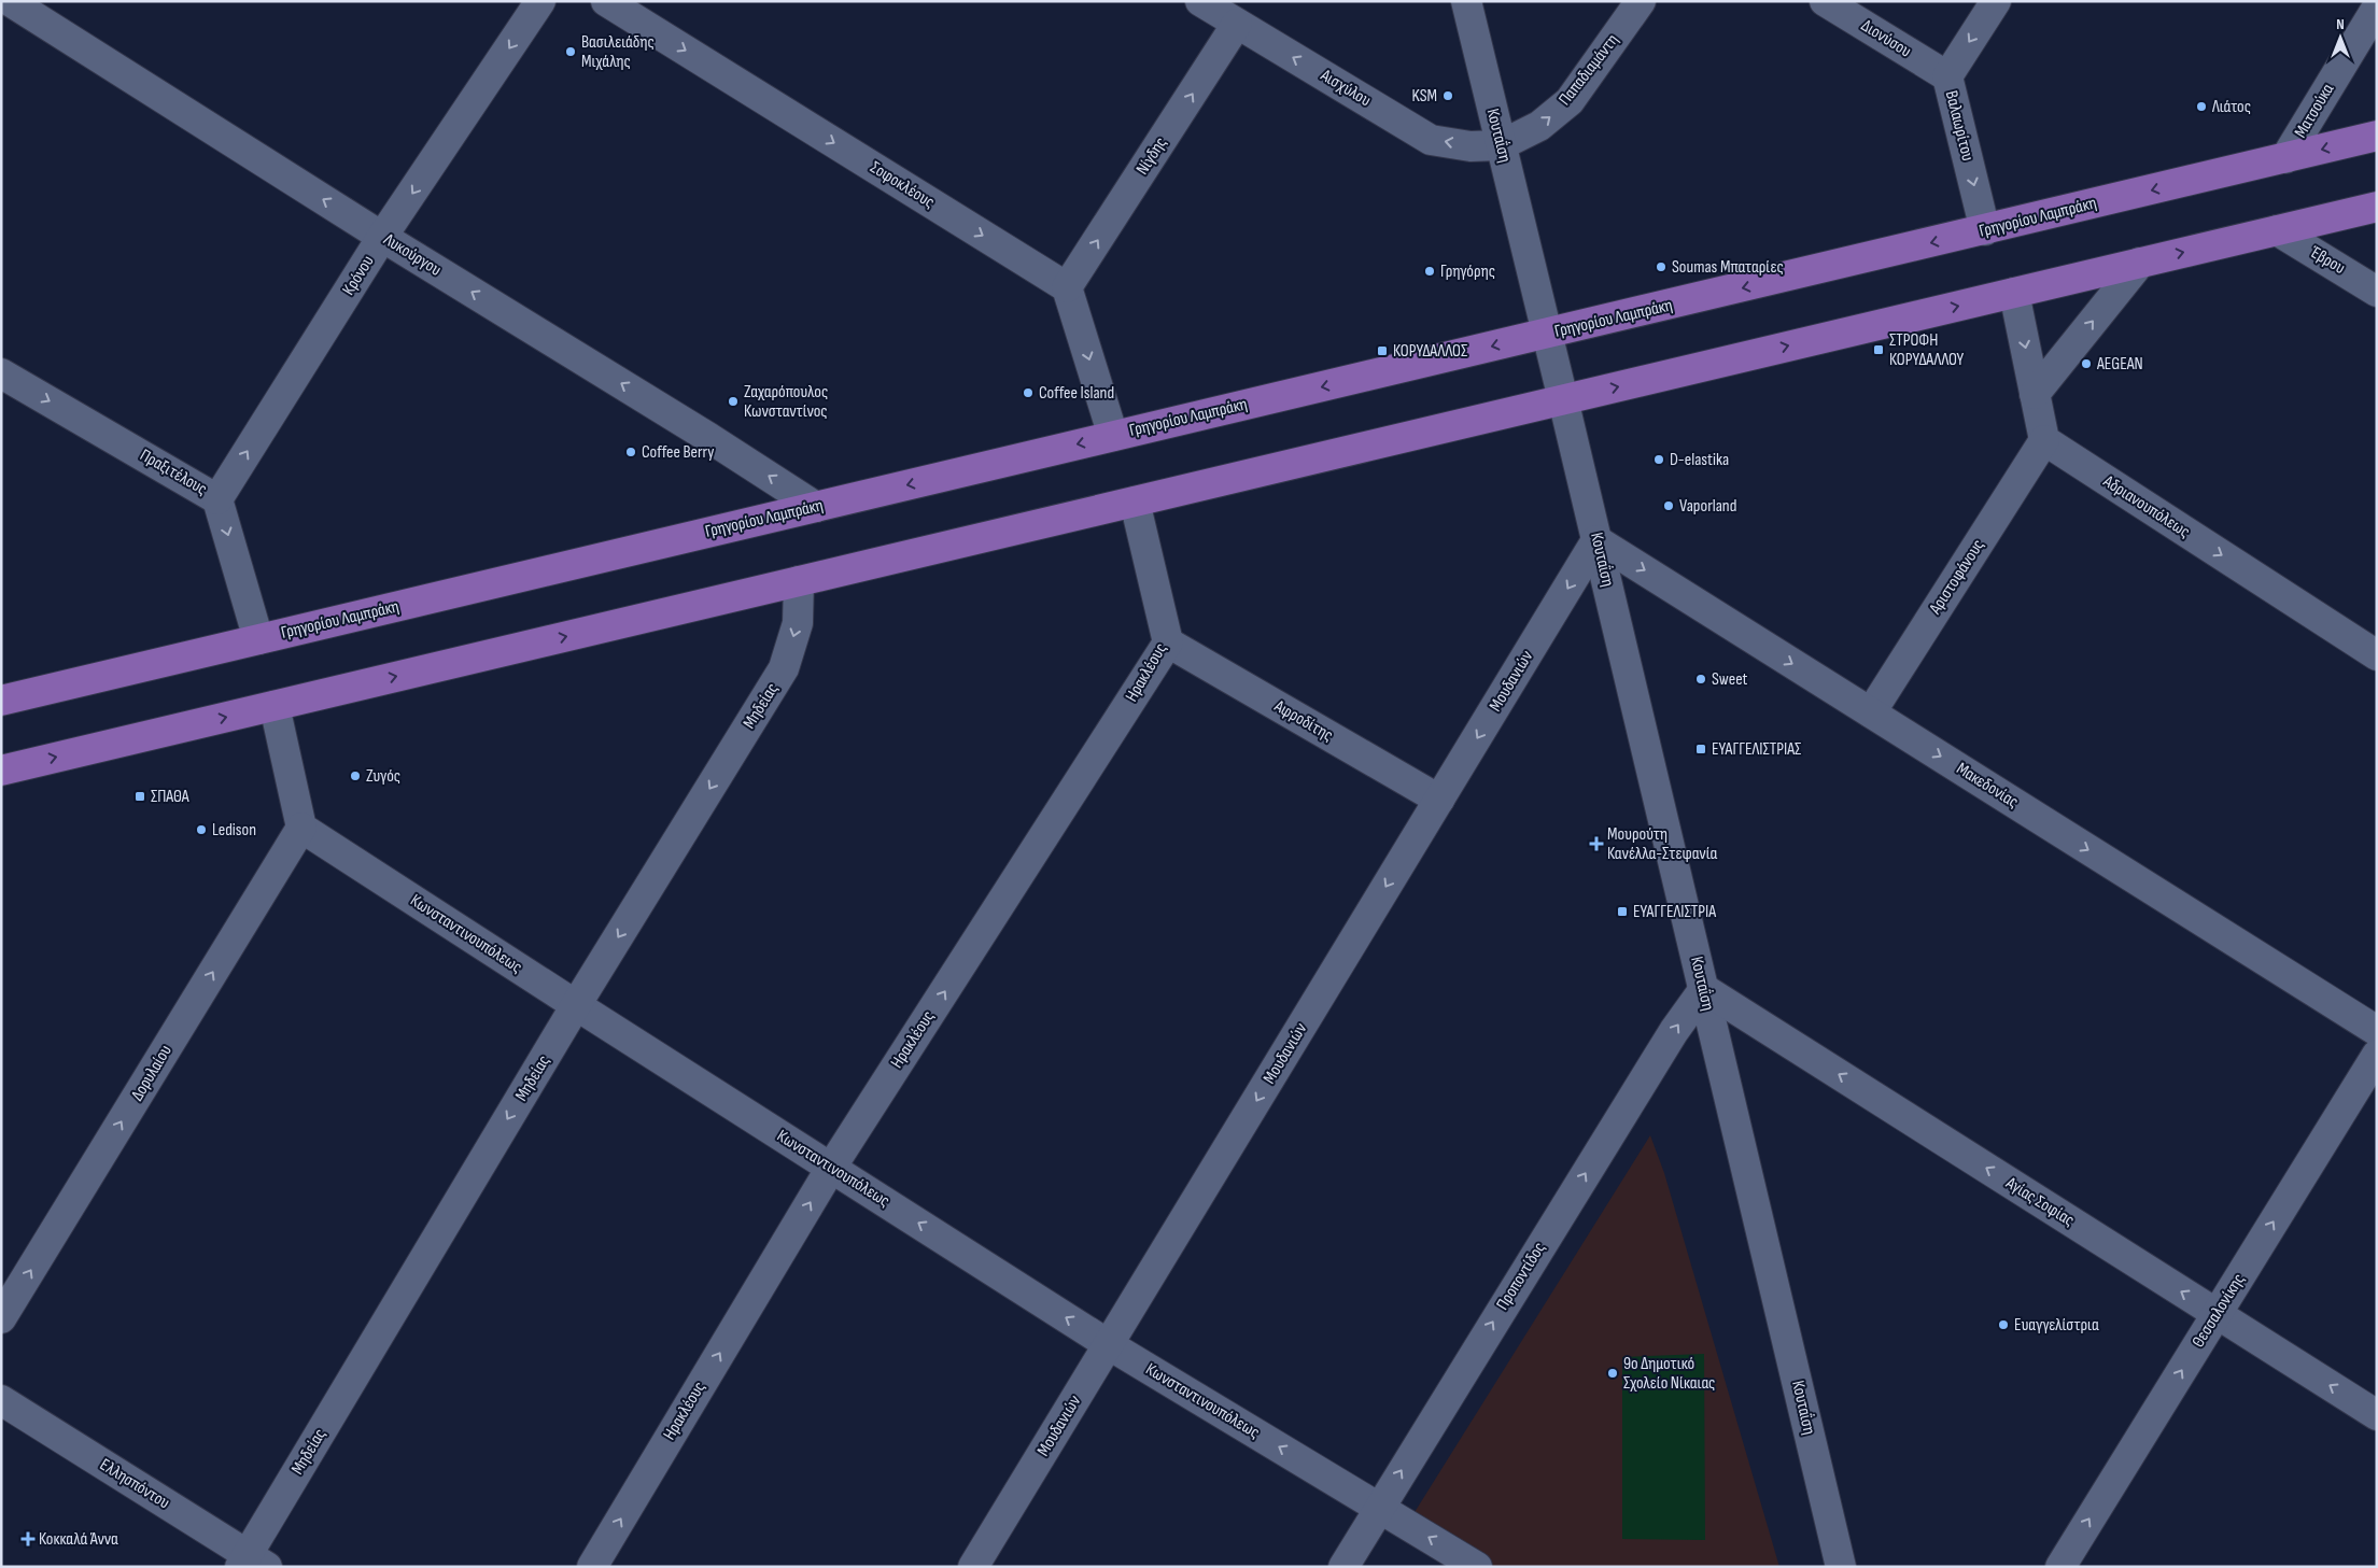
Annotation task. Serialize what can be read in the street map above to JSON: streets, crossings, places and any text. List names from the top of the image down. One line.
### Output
{"streets":{"main road":["Γρηγορίου Λαμπράκη"],"street":["Διονύσου","Παπαδιαμάντη","Αισχύλου","Ματσούκα","Βαλαωρίτου","Κουταΐση","Νίγδης","Σοφοκλέους","Λυκούργου","Έβρου","Κρόνου","Πραξιτέλους","Αδριανουπόλεως","Αριστοφάνους","Ηρακλέους","Μουδανιών","Μηδείας","Αφροδίτης","Μακεδονίας","Κωνσταντινουπόλεως","Δορυλαίου","Αγίας Σοφίας","Προποντίδος","Θεσσαλονίκης","Ελλησπόντου"]},"crossings":[["Διονύσου","Βαλαωρίτου"],["Παπαδιαμάντη","Αισχύλου"],["Παπαδιαμάντη","Κουταΐση"],["Αισχύλου","Κουταΐση"],["Αισχύλου","Νίγδης"],["Ματσούκα","Γρηγορίου Λαμπράκη"],["Βαλαωρίτου","Γρηγορίου Λαμπράκη"],["Κουταΐση","Γρηγορίου Λαμπράκη"],["Κουταΐση","Μουδανιών"],["Κουταΐση","Μακεδονίας"],["Κουταΐση","Αγίας Σοφίας"],["Κουταΐση","Προποντίδος"],["Νίγδης","Σοφοκλέους"],["Γρηγορίου Λαμπράκη","Λυκούργου"],["Γρηγορίου Λαμπράκη","Πραξιτέλους"],["Λυκούργου","Κρόνου"],["Κρόνου","Πραξιτέλους"],["Αδριανουπόλεως","Αριστοφάνους"],["Αριστοφάνους","Μακεδονίας"],["Ηρακλέους","Αφροδίτης"],["Ηρακλέους","Κωνσταντινουπόλεως"],["Μουδανιών","Αφροδίτης"],["Μουδανιών","Μακεδονίας"],["Μουδανιών","Κωνσταντινουπόλεως"],["Μηδείας","Κωνσταντινουπόλεως"],["Μηδείας","Ελλησπόντου"],["Κωνσταντινουπόλεως","Δορυλαίου"],["Κωνσταντινουπόλεως","Προποντίδος"],["Αγίας Σοφίας","Προποντίδος"],["Αγίας Σοφίας","Θεσσαλονίκης"]],"one_way":["Παπαδιαμάντη","Αισχύλου","Βαλαωρίτου","Νίγδης","Σοφοκλέους","Λυκούργου","Πραξιτέλους","Αδριανουπόλεως","Ηρακλέους","Μουδανιών","Μηδείας","Μακεδονίας","Κωνσταντινουπόλεως","Δορυλαίου","Αγίας Σοφίας","Προποντίδος","Θεσσαλονίκης"],"places":{"other":["Βασιλειάδης Μιχάλης","KSM","Λιάτος","Soumas Μπαταρίες","Γρηγόρης","AEGEAN","Coffee Island","Ζαχαρόπουλος Κωνσταντίνος","Coffee Berry","D-elastika","Vaporland","Sweet","Ζυγός","Ledison","Ευαγγελίστρια","9o Δημοτικό Σχολείο Νίκαιας"],"transit":["ΣΤΡΟΦΗ ΚΟΡΥΔΑΛΛΟΥ","ΚΟΡΥΔΑΛΛΟΣ","ΕΥΑΓΓΕΛΙΣΤΡΙΑΣ","ΣΠΑΘΑ","ΕΥΑΓΓΕΛΙΣΤΡΙΑ"],"health":["Μουρούτη Κανέλλα-Στεφανία","Κοκκαλά Άννα"]},"north":"top"}
